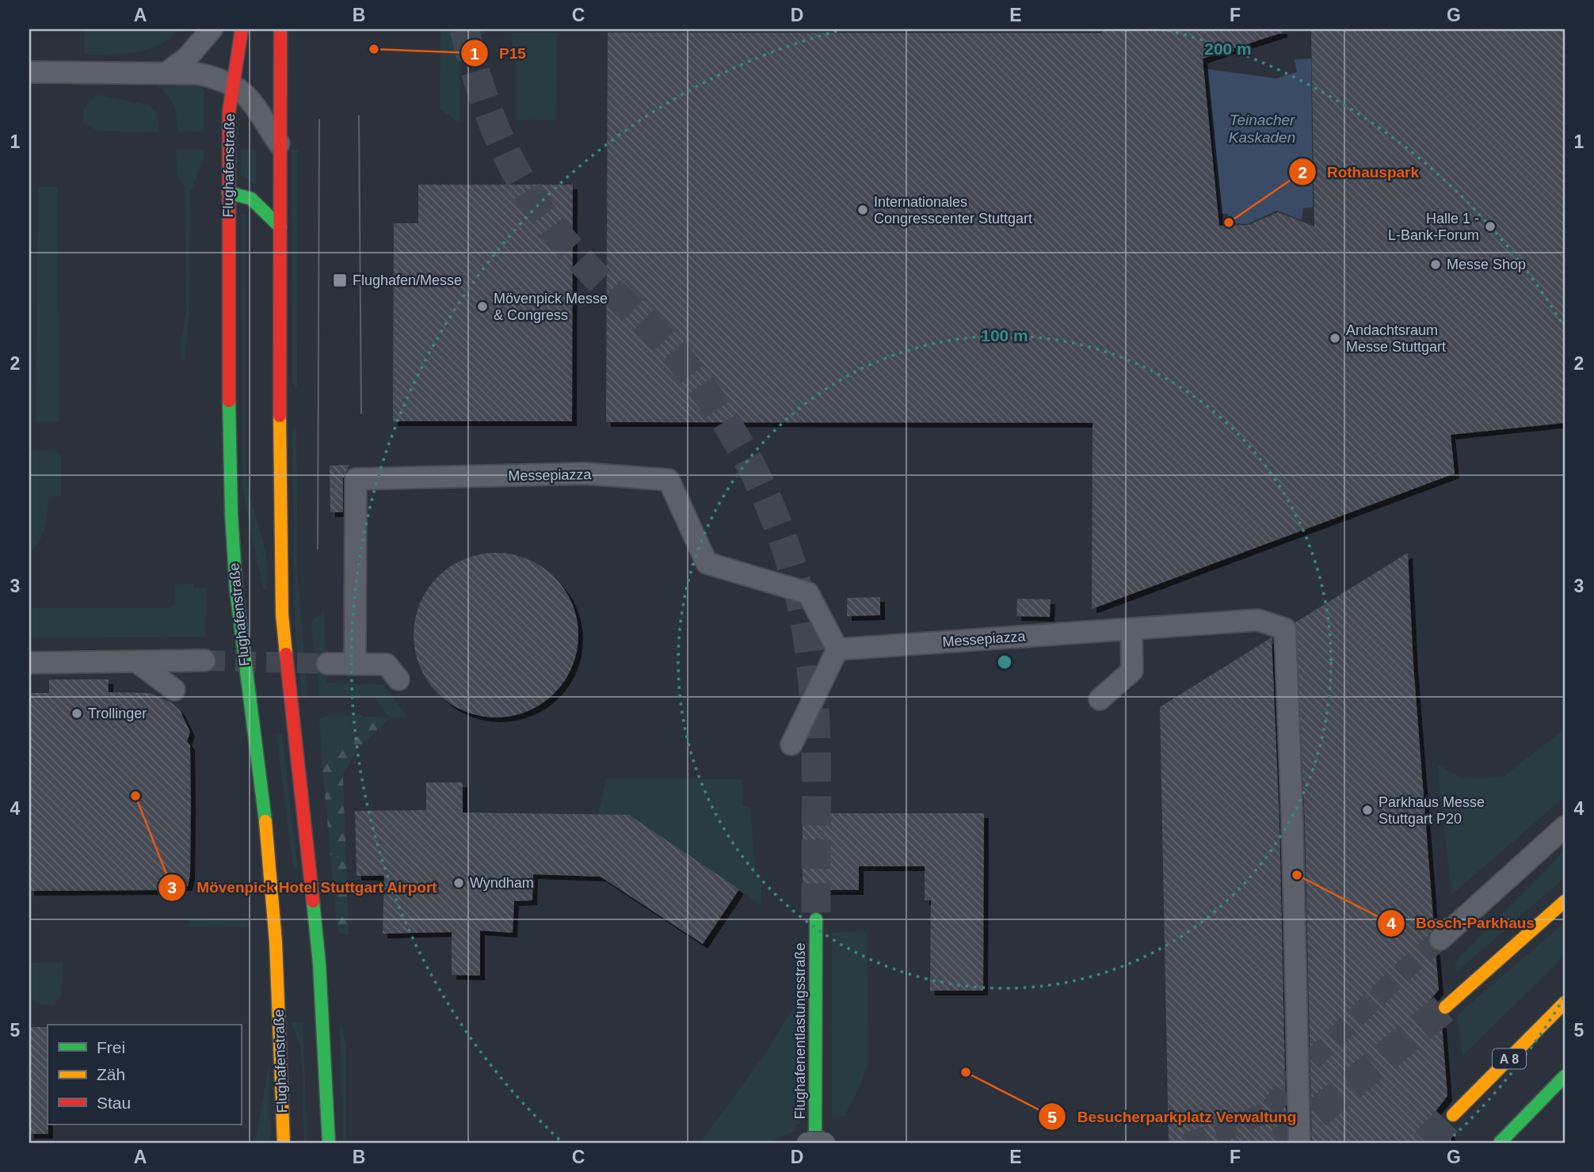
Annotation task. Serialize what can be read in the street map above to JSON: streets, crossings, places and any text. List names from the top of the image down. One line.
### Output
{"streets":{"main road":["Flughafenstraße","Flughafenentlastungsstraße","A 8"],"street":["Messepiazza"]},"water":["Teinacher Kaskaden"],"places":{"other":["P15","Internationales Congresscenter Stuttgart","Rothauspark","Halle 1 - L-Bank-Forum","Messe Shop","Mövenpick Messe & Congress","Andachtsraum Messe Stuttgart","Trollinger","Mövenpick Hotel Stuttgart Airport","Parkhaus Messe Stuttgart P20","Bosch-Parkhaus","Wyndham","Besucherparkplatz Verwaltung"],"transit":["Flughafen/Messe"]},"legend":["Frei","Zäh","Stau"],"grid":{"columns":["A","B","C","D","E","F","G"],"rows":["1","2","3","4","5"]},"rings":["200 m","100 m"]}
